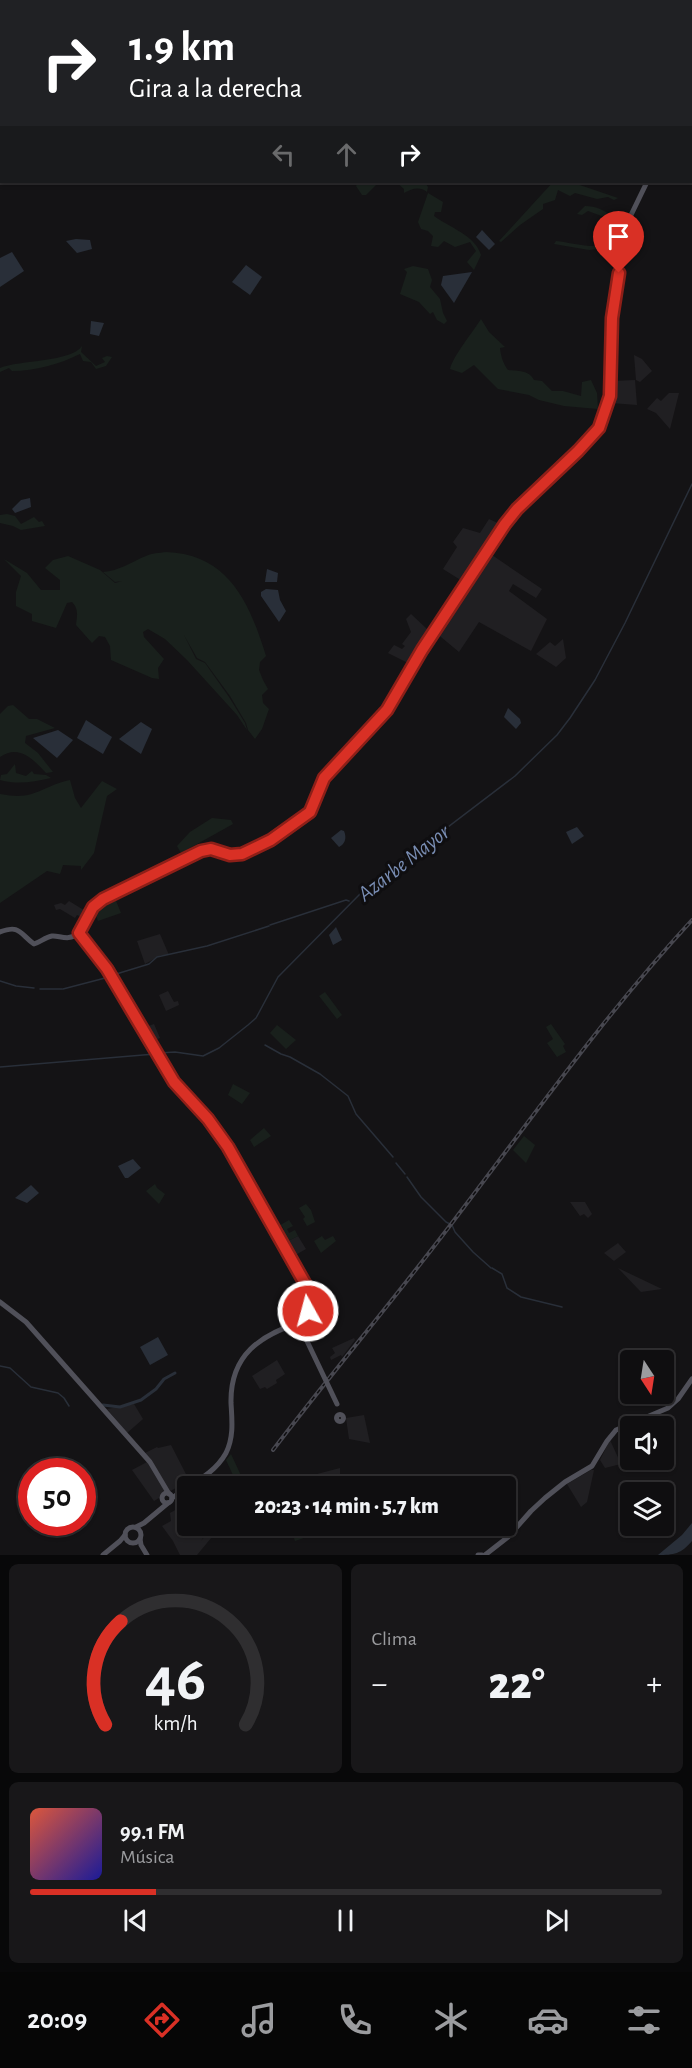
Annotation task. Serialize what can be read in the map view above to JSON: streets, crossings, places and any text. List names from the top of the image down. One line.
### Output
{"water":["Azarbe Mayor"],"north":"bottom","page":{"turn":["1.9 km","Gira a la derecha"],"limit":"50","trip":"20:23 · 14 min · 5.7 km","tile":"Clima","heat":["−","22°","+"],"song":["99.1 FM","Música"],"tabs":"20:09","gauge":["46","km/h"]}}
